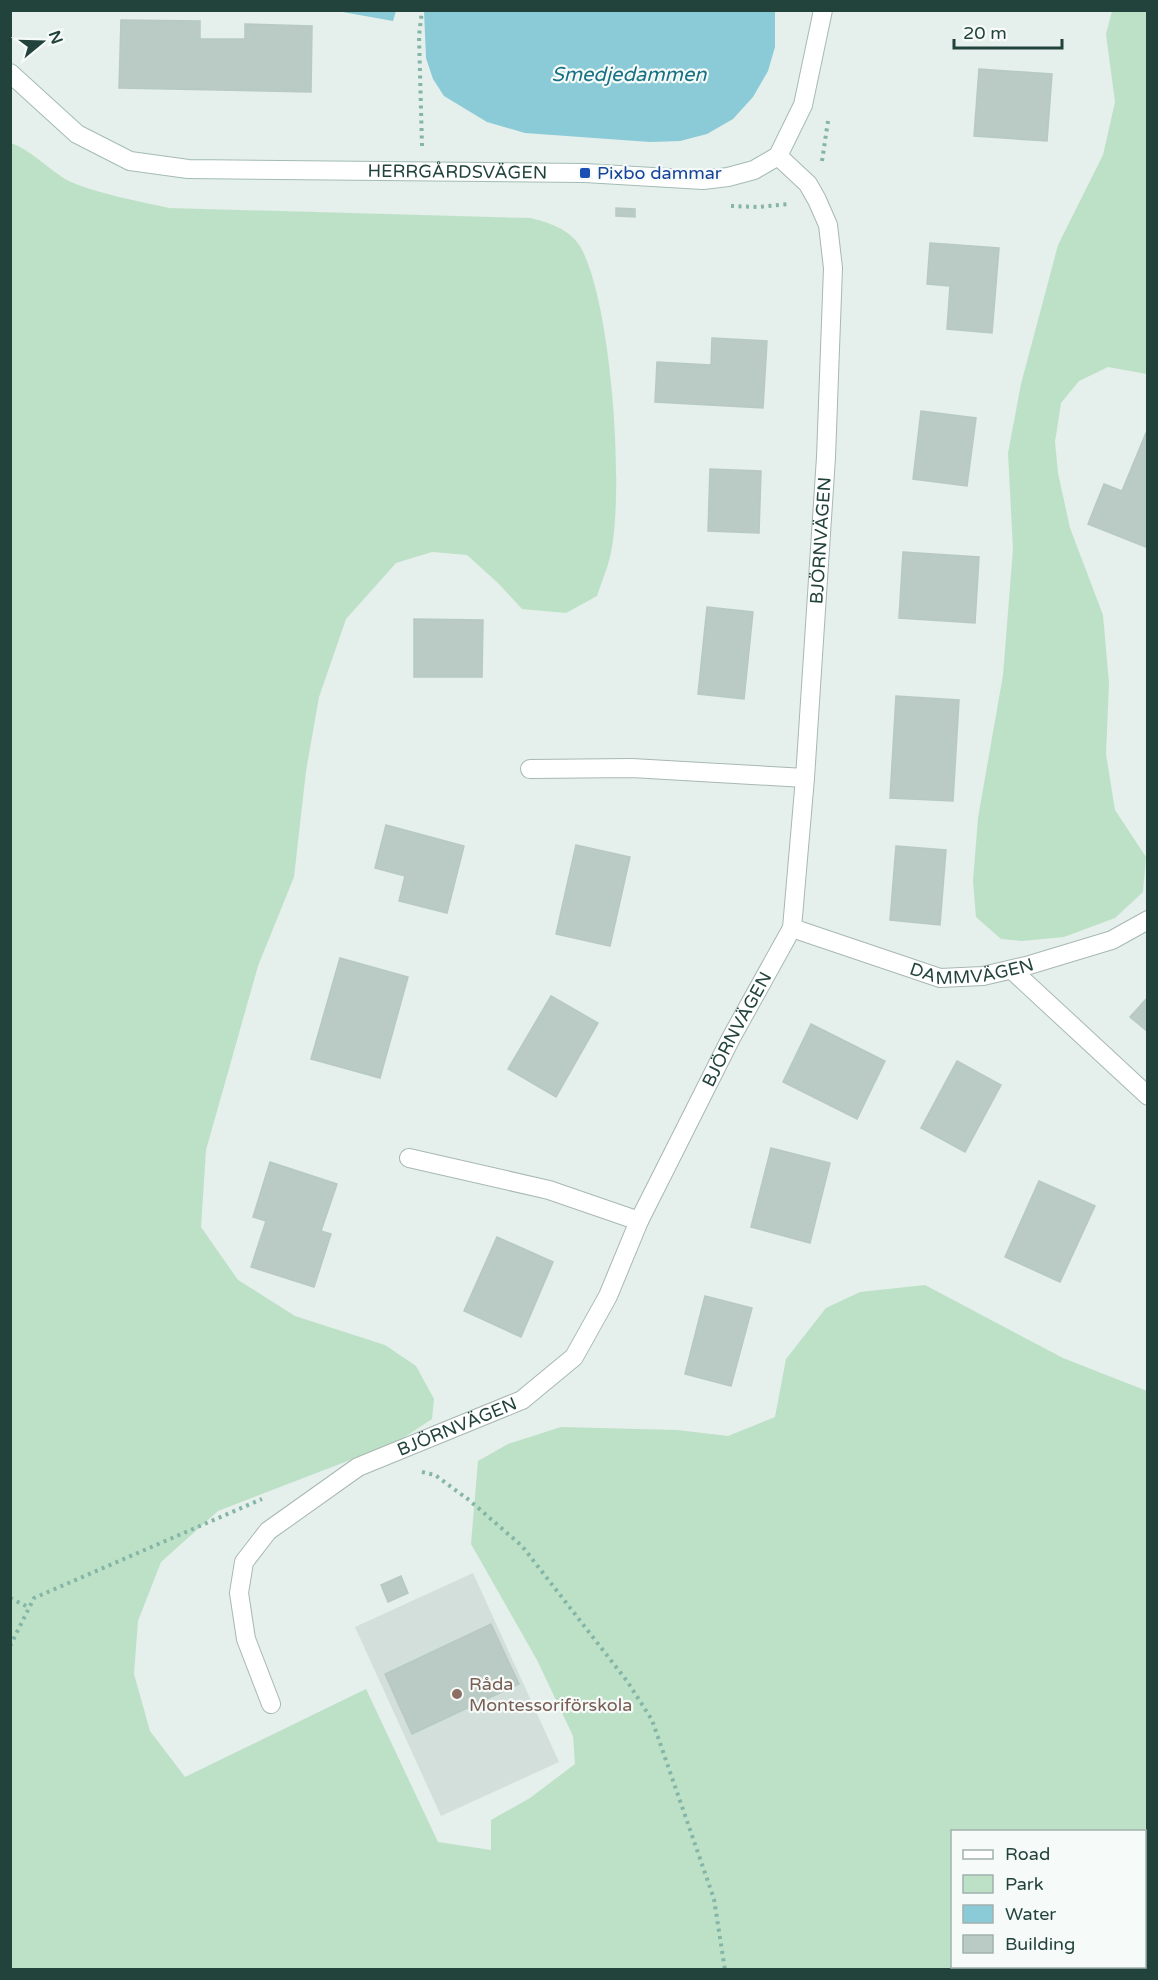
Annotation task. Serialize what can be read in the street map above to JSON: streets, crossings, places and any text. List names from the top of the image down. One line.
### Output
{"streets":{"street":["HERRGÅRDSVÄGEN","BJÖRNVÄGEN","DAMMVÄGEN"]},"crossings":[["HERRGÅRDSVÄGEN","BJÖRNVÄGEN"],["BJÖRNVÄGEN","DAMMVÄGEN"]],"water":["Smedjedammen"],"places":{"transit":["Pixbo dammar"],"other":["Råda Montessoriförskola"]},"legend":["Road","Park","Water","Building"],"scale_bar":"20 m","north":"right"}
